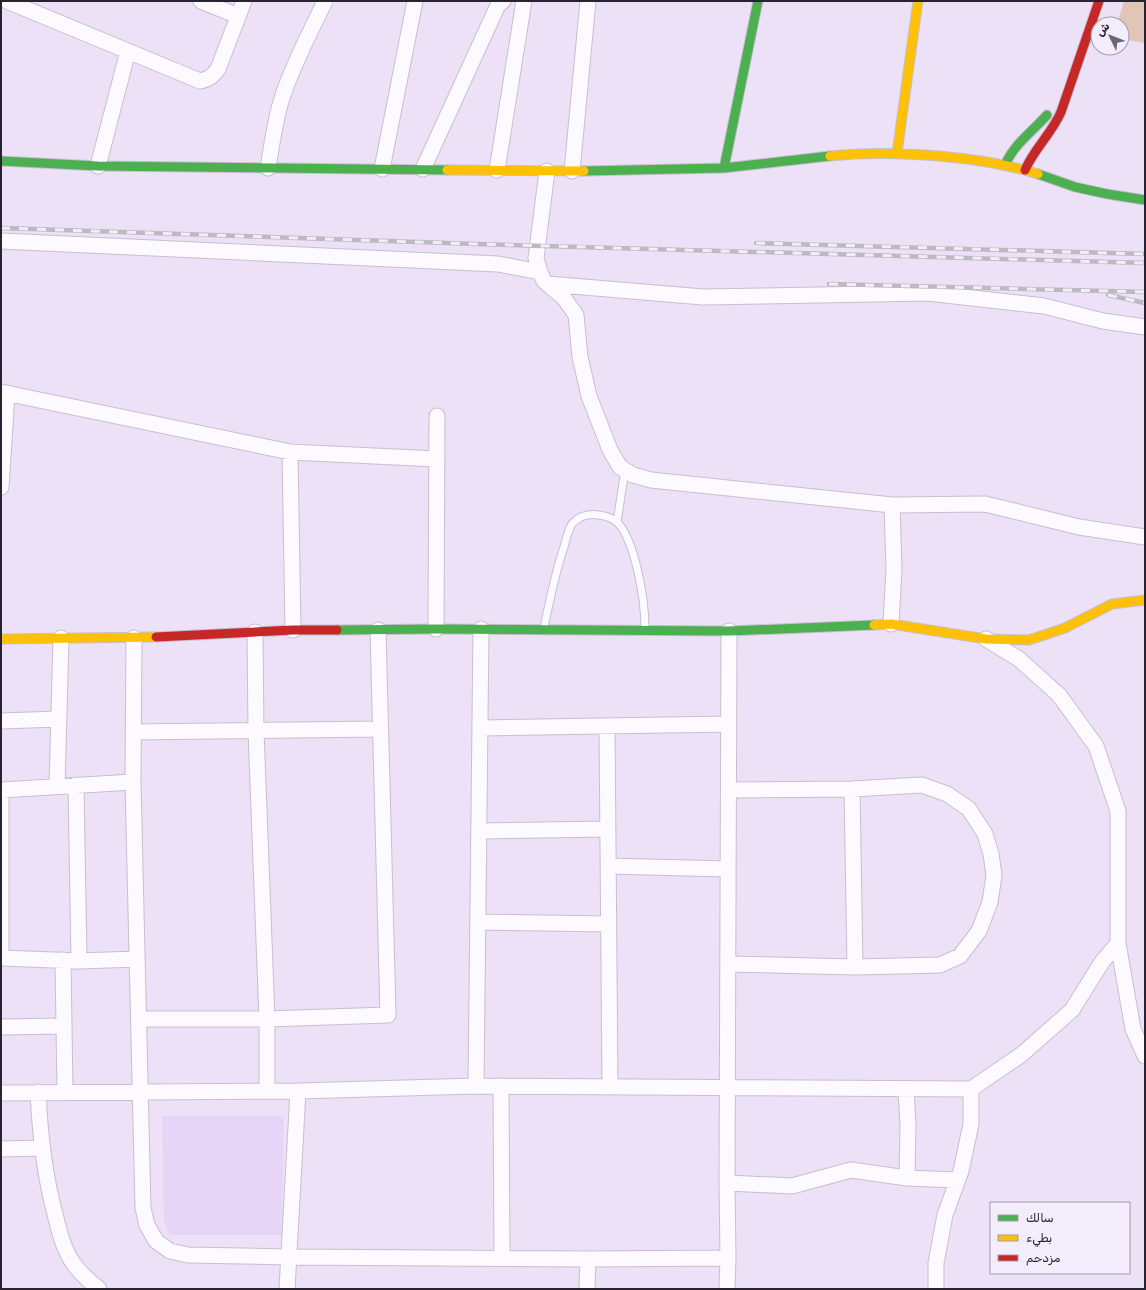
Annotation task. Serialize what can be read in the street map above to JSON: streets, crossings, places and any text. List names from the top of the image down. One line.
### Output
{"legend":["سالك","بطيء","مزدحم"],"north":"top left"}
